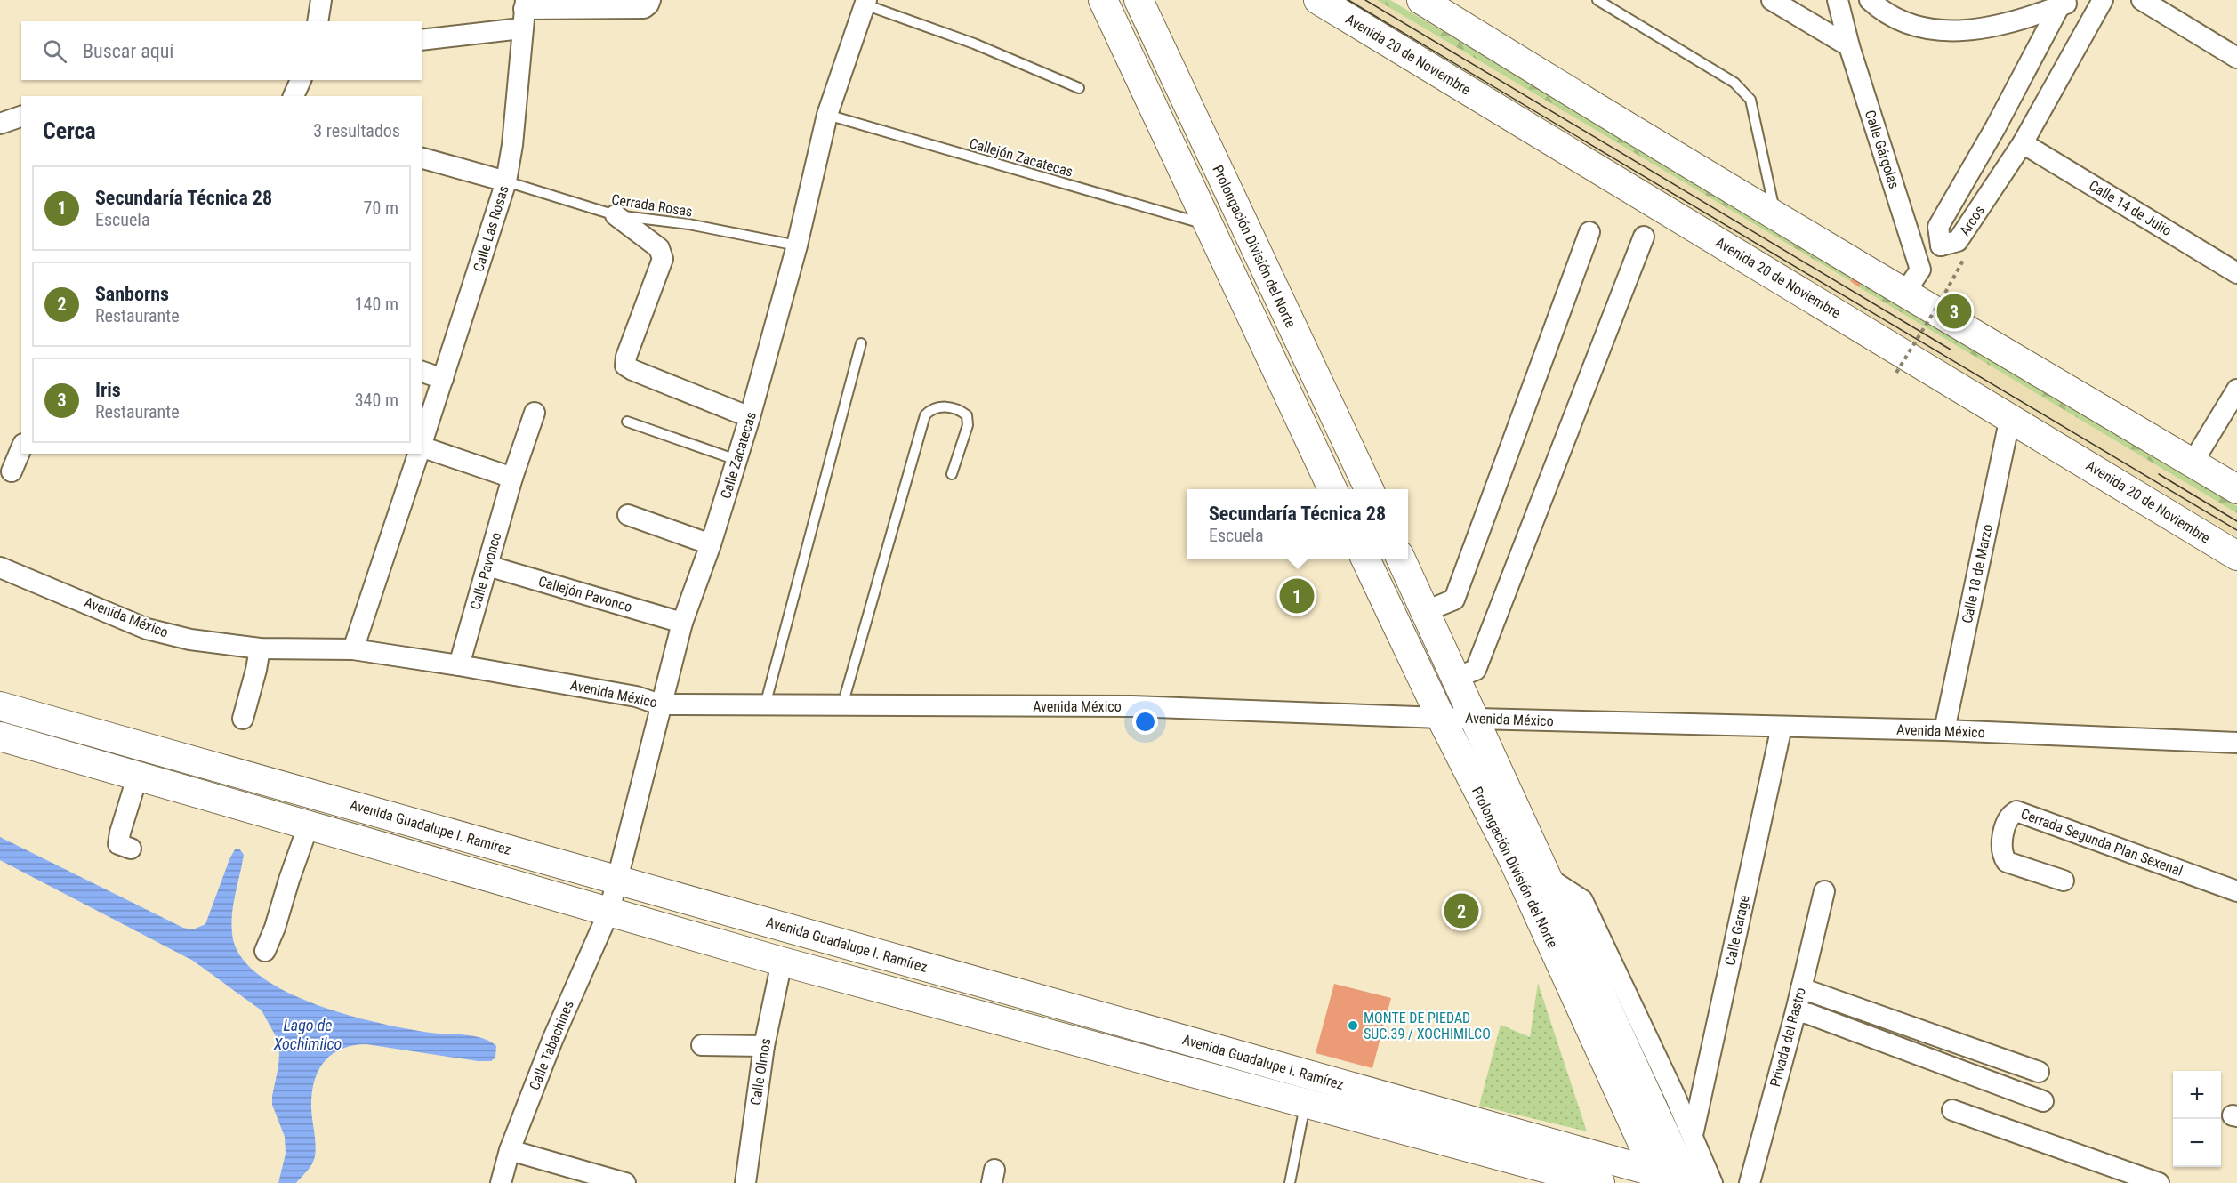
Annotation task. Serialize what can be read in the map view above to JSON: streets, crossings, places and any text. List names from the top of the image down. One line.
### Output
{"streets":{"main road":["Avenida 20 de Noviembre","Prolongación División del Norte","Avenida Guadalupe I. Ramírez"],"street":["Calle Gárgolas","Calle 14 de Julio","Arcos","Calle Las Rosas","Calle Zacatecas","Calle Pavonco","Calle 18 de Marzo","Callejón Pavonco","Avenida México","Cerrada Segunda Plan Sexenal","Calle Garage","Privada del Rastro","Calle Tabachines","Calle Olmos"],"lane":["Callejón Zacatecas","Cerrada Rosas"]},"crossings":[["Avenida 20 de Noviembre","Calle 18 de Marzo"],["Callejón Zacatecas","Calle Zacatecas"],["Cerrada Rosas","Calle Las Rosas"],["Cerrada Rosas","Calle Zacatecas"],["Calle 14 de Julio","Arcos"],["Calle Las Rosas","Avenida México"],["Prolongación División del Norte","Avenida México"],["Prolongación División del Norte","Avenida Guadalupe I. Ramírez"],["Calle Zacatecas","Callejón Pavonco"],["Calle Zacatecas","Avenida México"],["Calle Zacatecas","Avenida Guadalupe I. Ramírez"],["Calle Zacatecas","Calle Tabachines"],["Calle Pavonco","Callejón Pavonco"],["Calle Pavonco","Avenida México"],["Calle 18 de Marzo","Avenida México"],["Avenida México","Calle Garage"],["Avenida Guadalupe I. Ramírez","Calle Tabachines"],["Avenida Guadalupe I. Ramírez","Calle Olmos"]],"water":["Lago de Xochimilco"],"places":["MONTE DE PIEDAD SUC.39 / XOCHIMILCO"],"page":{"search":"Buscar aquí","heading":["Cerca","3 resultados"],"list":[{"mark":"1","name":"Secundaría Técnica 28","note":"Escuela","value":"70 m"},{"mark":"2","name":"Sanborns","note":"Restaurante","value":"140 m"},{"mark":"3","name":"Iris","note":"Restaurante","value":"340 m"}],"pins":["3","1","2"],"popup":["Secundaría Técnica 28","Escuela"],"map_buttons":["+","−"]}}
